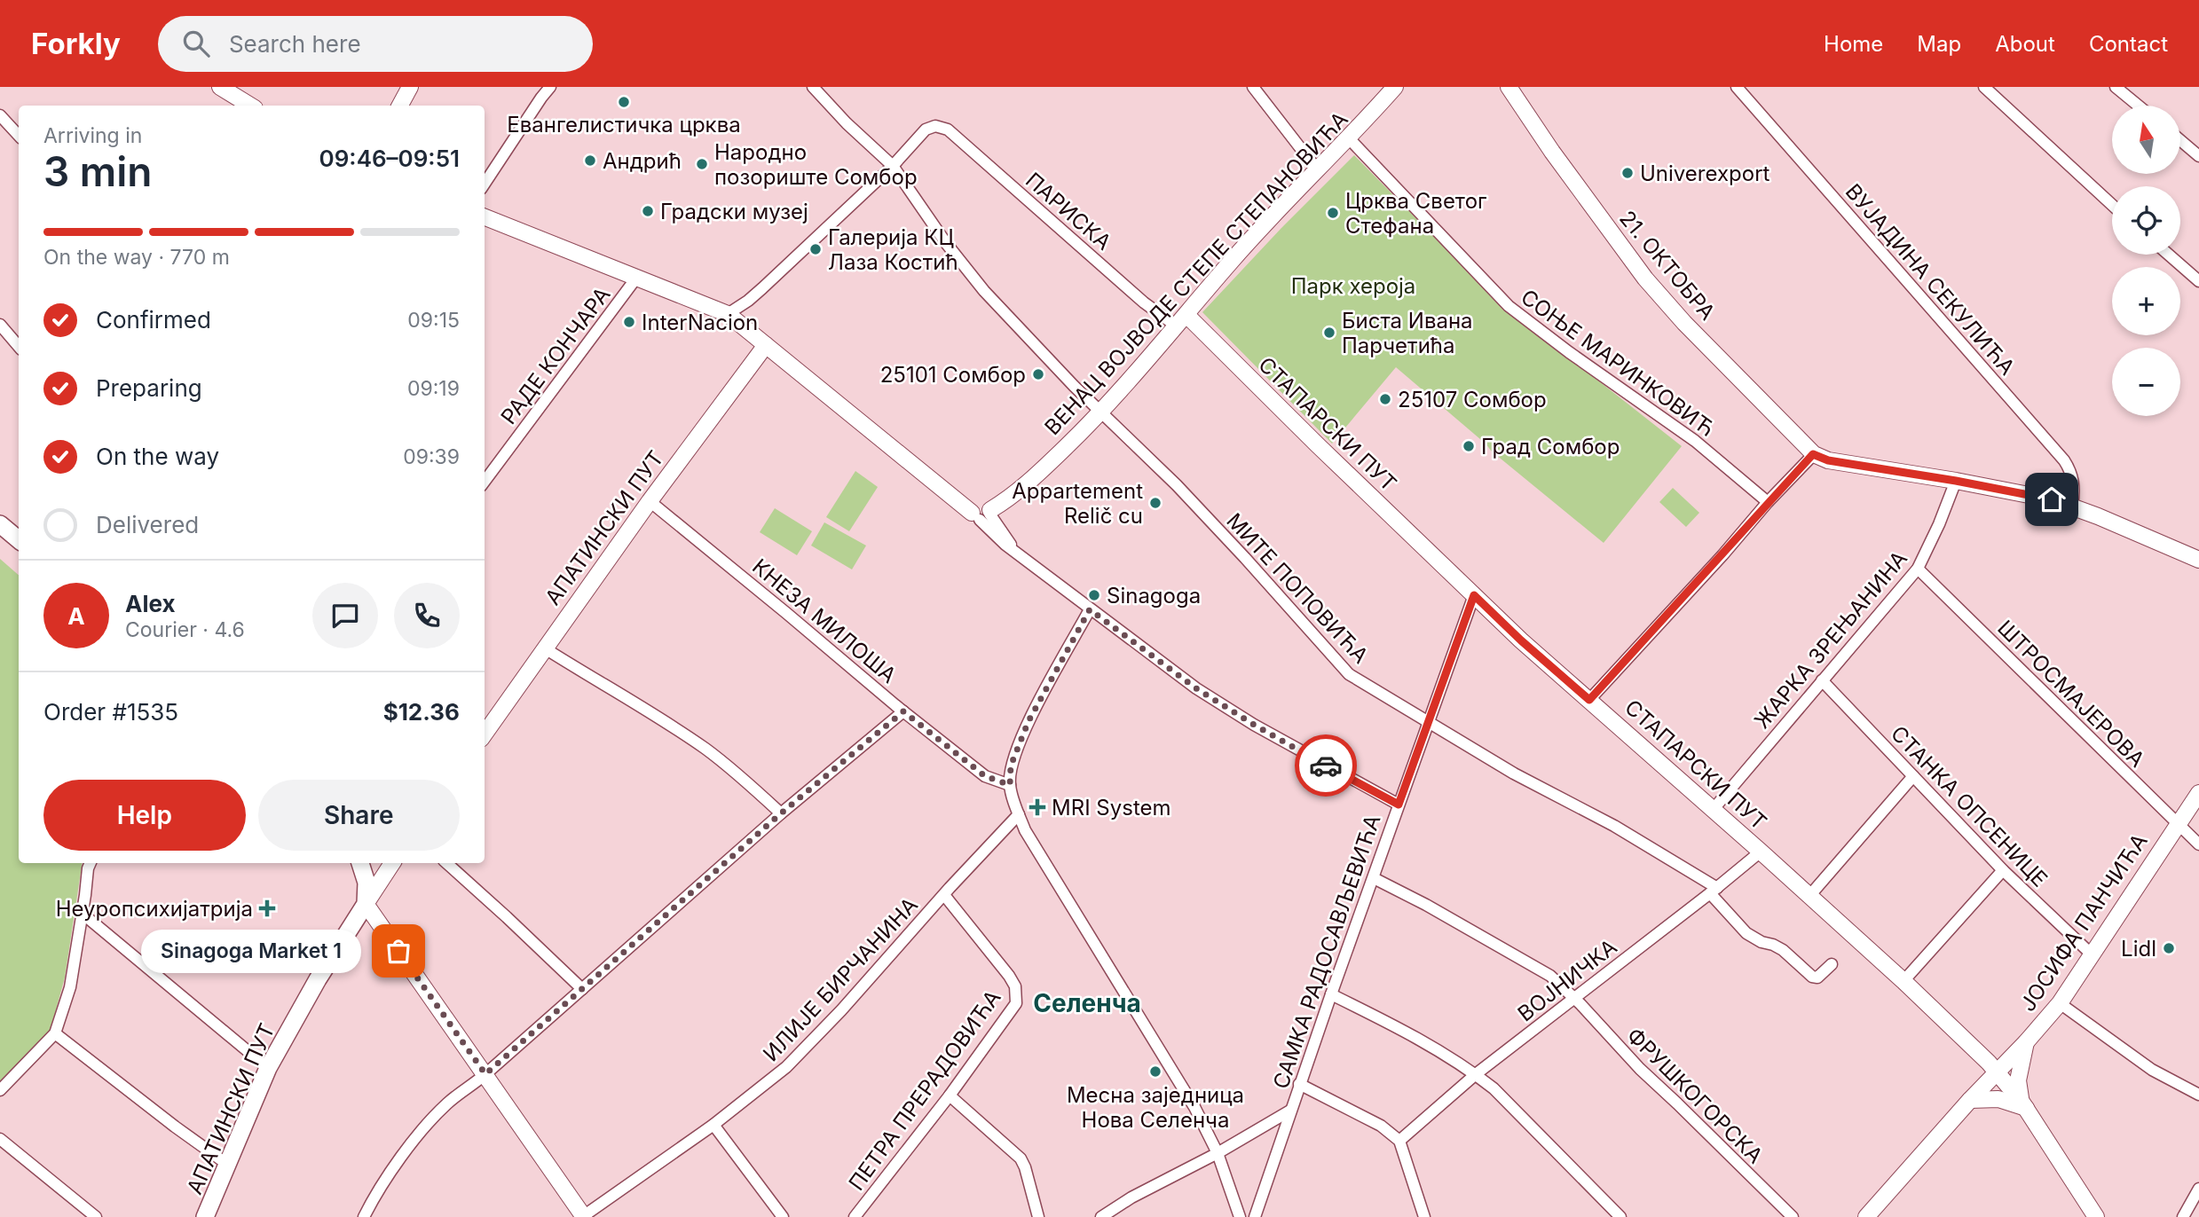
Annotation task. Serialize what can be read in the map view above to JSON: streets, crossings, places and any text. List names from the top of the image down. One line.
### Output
{"streets":{"main road":["21. ОКТОБРА","ВЕНАЦ ВОЈВОДЕ СТЕПЕ СТЕПАНОВИЋА","СТАПАРСКИ ПУТ","АПАТИНСКИ ПУТ","ЈОСИФА ПАНЧИЋА"],"street":["ПАРИСКА","ВУЈАДИНА СЕКУЛИЋА","РАДЕ КОНЧАРА","СОЊЕ МАРИНКОВИЋ","МИТЕ ПОПОВИЋА","КНЕЗА МИЛОША","ЖАРКА ЗРЕЊАНИНА","ШТРОСМАЈЕРОВА","СТАНКА ОПСЕНИЦЕ","САМКА РАДОСАВЉЕВИЋА","ИЛИЈЕ БИРЧАНИНА","ВОЈНИЧКА","ПЕТРА ПРЕРАДОВИЋА","ФРУШКОГОРСКА"]},"crossings":[["ПАРИСКА","ВЕНАЦ ВОЈВОДЕ СТЕПЕ СТЕПАНОВИЋА"],["ПАРИСКА","СТАПАРСКИ ПУТ"],["ПАРИСКА","МИТЕ ПОПОВИЋА"],["ВЕНАЦ ВОЈВОДЕ СТЕПЕ СТЕПАНОВИЋА","СОЊЕ МАРИНКОВИЋ"],["ВЕНАЦ ВОЈВОДЕ СТЕПЕ СТЕПАНОВИЋА","СТАПАРСКИ ПУТ"],["ВЕНАЦ ВОЈВОДЕ СТЕПЕ СТЕПАНОВИЋА","МИТЕ ПОПОВИЋА"],["СТАПАРСКИ ПУТ","ЖАРКА ЗРЕЊАНИНА"],["СТАПАРСКИ ПУТ","ЈОСИФА ПАНЧИЋА"],["СТАПАРСКИ ПУТ","САМКА РАДОСАВЉЕВИЋА"],["СТАПАРСКИ ПУТ","ВОЈНИЧКА"],["АПАТИНСКИ ПУТ","КНЕЗА МИЛОША"],["МИТЕ ПОПОВИЋА","САМКА РАДОСАВЉЕВИЋА"],["МИТЕ ПОПОВИЋА","ВОЈНИЧКА"],["ЖАРКА ЗРЕЊАНИНА","ШТРОСМАЈЕРОВА"],["ЖАРКА ЗРЕЊАНИНА","СТАНКА ОПСЕНИЦЕ"],["ШТРОСМАЈЕРОВА","ЈОСИФА ПАНЧИЋА"],["СТАНКА ОПСЕНИЦЕ","ЈОСИФА ПАНЧИЋА"],["САМКА РАДОСАВЉЕВИЋА","ФРУШКОГОРСКА"],["ИЛИЈЕ БИРЧАНИНА","ПЕТРА ПРЕРАДОВИЋА"],["ВОЈНИЧКА","ФРУШКОГОРСКА"]],"districts":["Селенча"],"parks":["Парк хероја"],"places":{"other":["Евангелистичка црква","Андрић","Народно позориште Сомбор","Univerexport","Градски музеј","Црква Светог Стефана","Галерија КЦ Лаза Костић","InterNacion","Биста Ивана Парчетића","25101 Сомбор","25107 Сомбор","Град Сомбор","Appartement Relič cu","Sinagoga","Lidl","Sinagoga Market 1","Месна заједница Нова Селенча"],"health":["MRI System","Неуропсихијатрија"]},"north":"top","page":{"header":"Forkly","search":"Search here","nav":["Home","Map","About","Contact"],"map_buttons":["+","−"],"heading":["3 min","Arriving in","09:46–09:51"],"panel":["Alex","Courier · 4.6","Order #1535","$12.36"],"bar":"On the way · 770 m","list":[["Confirmed","09:15"],["Preparing","09:19"],["On the way","09:39"],"Delivered"],"round":"A","buttons":["Help","Share"],"bubble":"Sinagoga Market 1"}}
